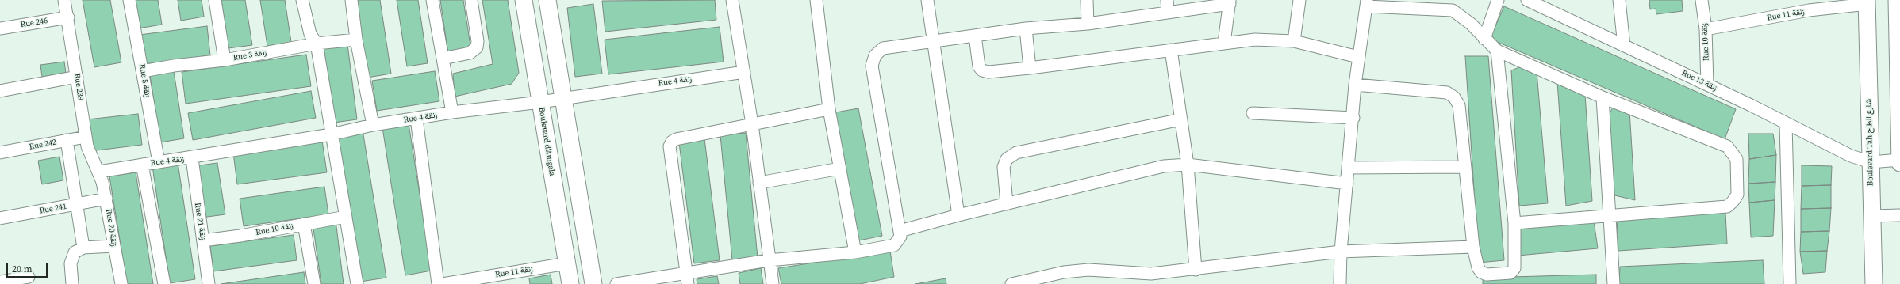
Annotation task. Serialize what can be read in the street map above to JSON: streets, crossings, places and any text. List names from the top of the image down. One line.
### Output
{"streets":{"street":["Rue 11 زنقة","Rue 246","Rue 10 زنقة","Rue 3 زنقة","Rue 5 زنقة","Rue 13 زنقة","Rue 4 زنقة","Rue 239","Boulevard d'Amgala","Boulevard Tah شارع الطاح","Rue 242","Rue 241","Rue 21 زنقة","Rue 20 زنقة"]},"crossings":[["Rue 11 زنقة","Rue 10 زنقة"],["Rue 11 زنقة","Boulevard d'Amgala"],["Rue 11 زنقة","Boulevard Tah شارع الطاح"],["Rue 246","Rue 239"],["Rue 10 زنقة","Rue 13 زنقة"],["Rue 10 زنقة","Rue 21 زنقة"],["Rue 3 زنقة","Rue 5 زنقة"],["Rue 5 زنقة","Rue 4 زنقة"],["Rue 13 زنقة","Boulevard Tah شارع الطاح"],["Rue 4 زنقة","Rue 239"],["Rue 4 زنقة","Boulevard d'Amgala"],["Rue 4 زنقة","Rue 21 زنقة"],["Rue 4 زنقة","Rue 20 زنقة"],["Rue 239","Rue 242"],["Rue 239","Rue 20 زنقة"],["Rue 241","Rue 20 زنقة"]],"scale_bar":"20 m"}
